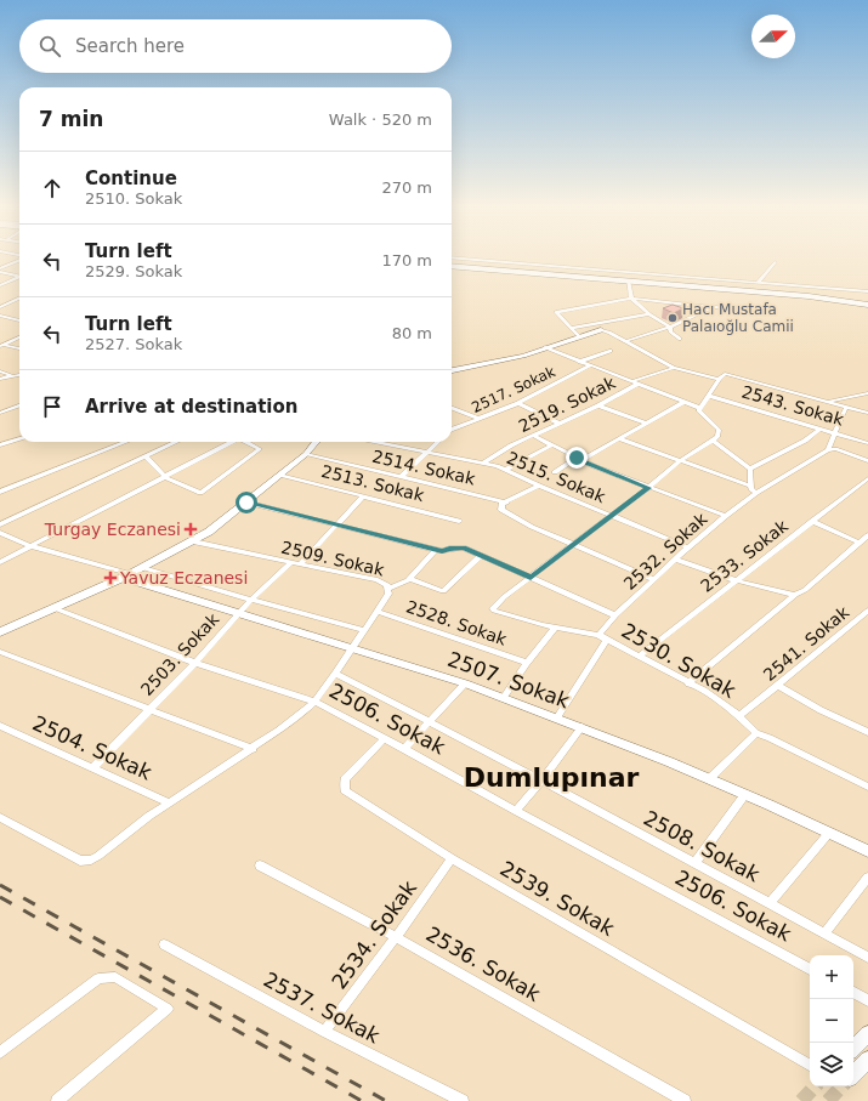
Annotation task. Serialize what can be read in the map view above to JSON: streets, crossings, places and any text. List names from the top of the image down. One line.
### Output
{"streets":{"street":["2517. Sokak","2519. Sokak","2543. Sokak","2514. Sokak","2515. Sokak","2513. Sokak","2532. Sokak","2533. Sokak","2509. Sokak","2528. Sokak","2541. Sokak","2503. Sokak","2530. Sokak","2507. Sokak","2506. Sokak","2504. Sokak","2508. Sokak","2539. Sokak","2534. Sokak","2536. Sokak","2537. Sokak"]},"crossings":[["2519. Sokak","2515. Sokak"],["2515. Sokak","2532. Sokak"],["2532. Sokak","2530. Sokak"],["2533. Sokak","2530. Sokak"],["2509. Sokak","2528. Sokak"],["2509. Sokak","2503. Sokak"],["2509. Sokak","2507. Sokak"],["2509. Sokak","2506. Sokak"],["2509. Sokak","2508. Sokak"],["2541. Sokak","2530. Sokak"],["2503. Sokak","2507. Sokak"],["2503. Sokak","2506. Sokak"],["2503. Sokak","2504. Sokak"],["2506. Sokak","2539. Sokak"],["2539. Sokak","2534. Sokak"],["2534. Sokak","2536. Sokak"],["2534. Sokak","2537. Sokak"]],"districts":["Dumlupınar"],"places":{"other":["Hacı Mustafa Palaıoğlu Camii"],"health":["Turgay Eczanesi","Yavuz Eczanesi"]},"north":"right","page":{"search":"Search here","heading":["7 min","Walk · 520 m"],"list":[["Continue","2510. Sokak","270 m"],["Turn left","2529. Sokak","170 m"],["Turn left","2527. Sokak","80 m"],"Arrive at destination"],"map_buttons":["+","−"]}}
